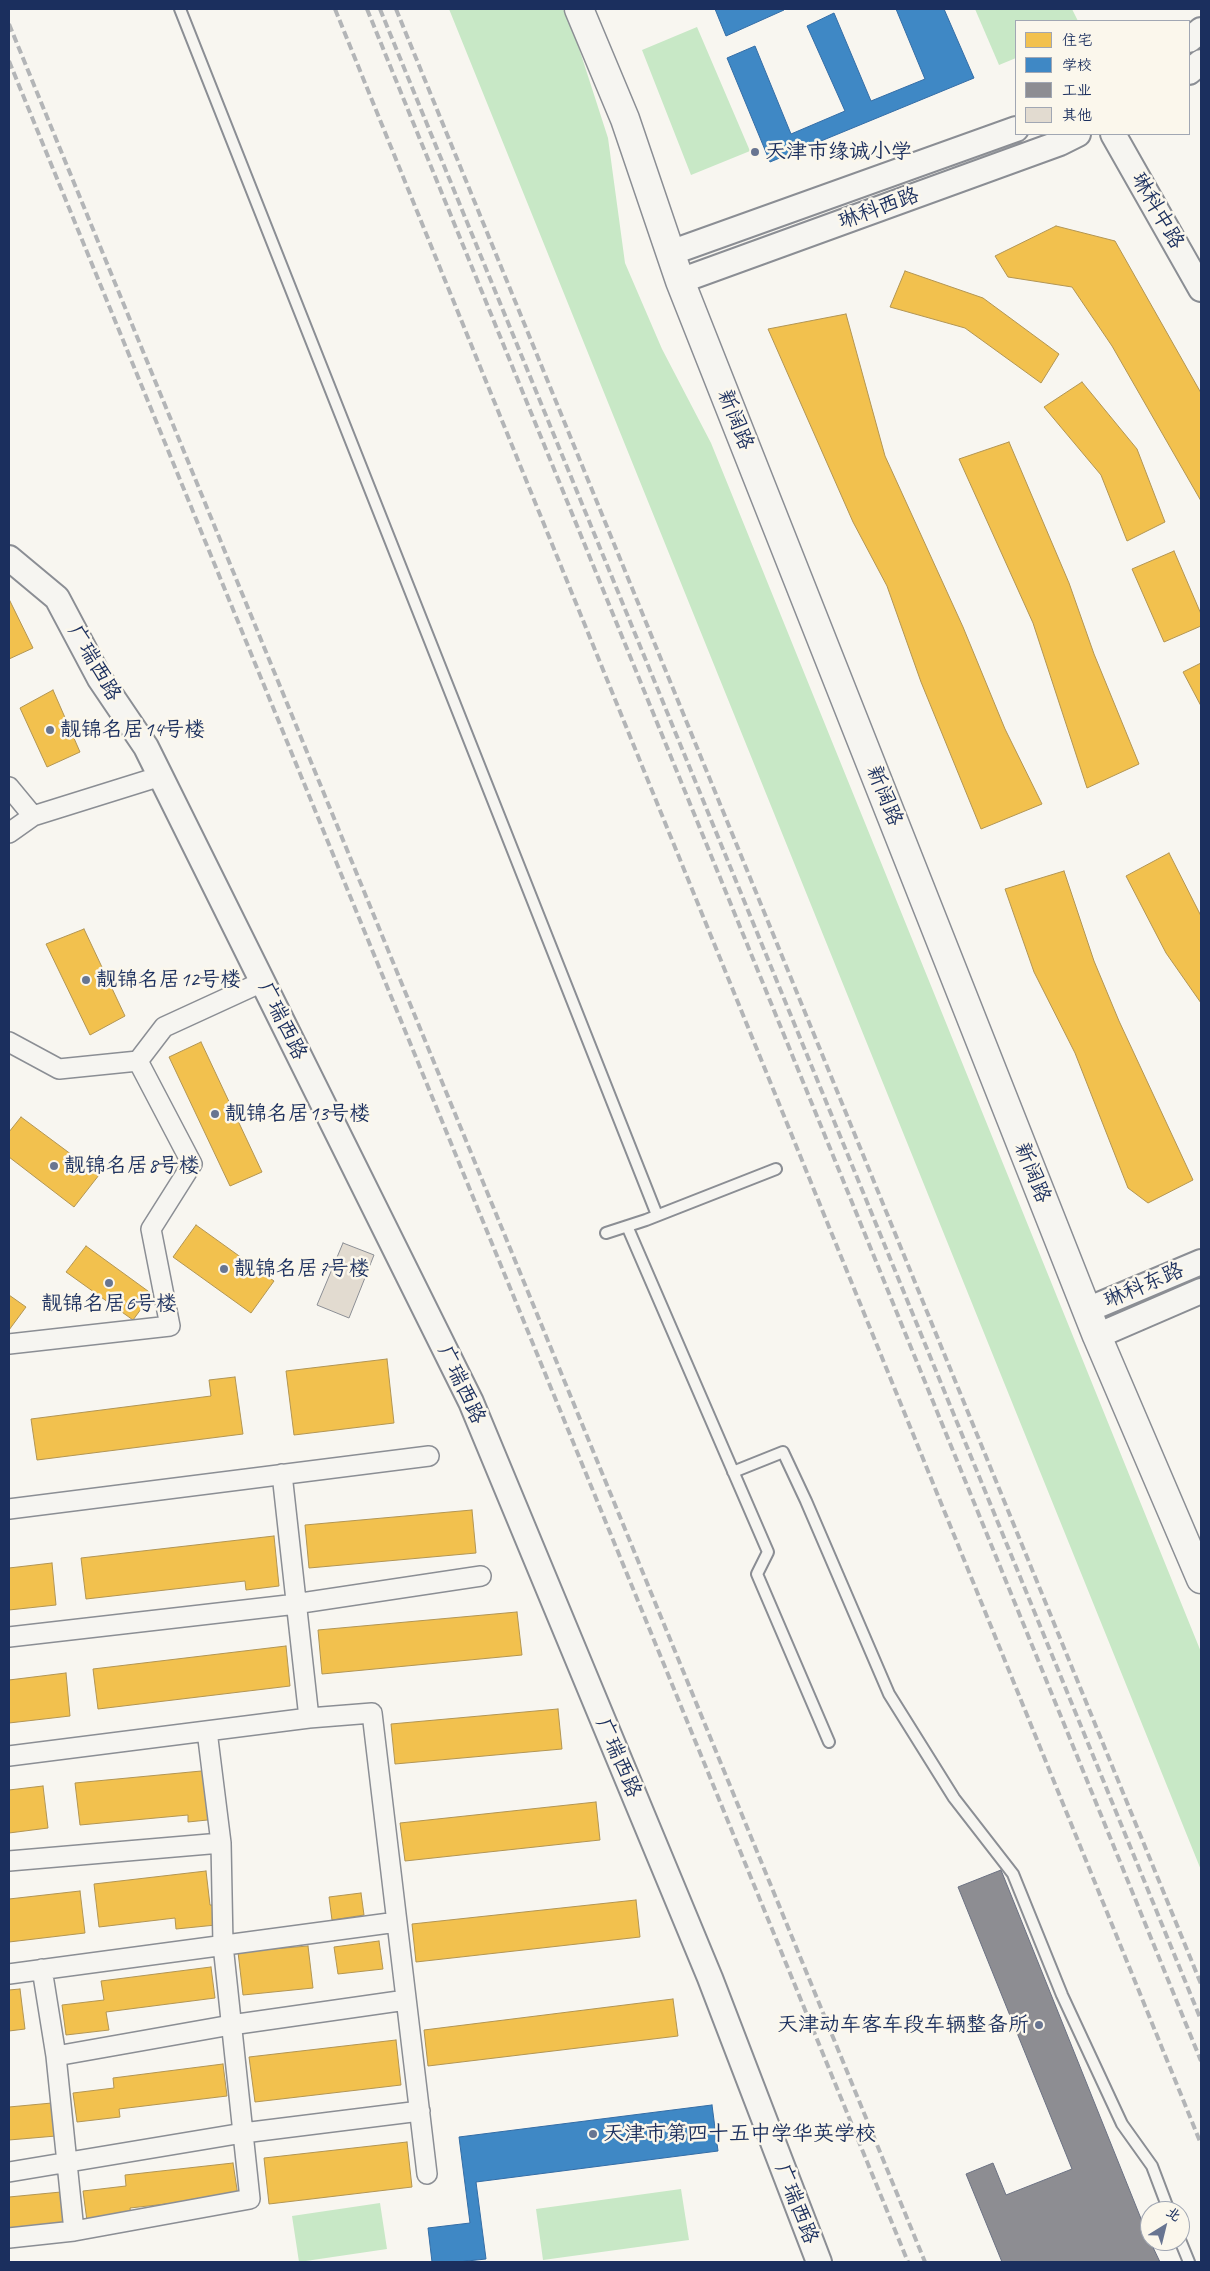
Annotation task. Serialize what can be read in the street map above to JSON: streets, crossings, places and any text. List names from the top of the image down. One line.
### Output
{"streets":{"main road":["新阔路"],"street":["琳科西路","琳科中路","广瑞西路","琳科东路"]},"crossings":[["琳科西路","新阔路"],["新阔路","琳科东路"]],"places":["天津市缘诚小学","靓锦名居14号楼","靓锦名居12号楼","靓锦名居13号楼","靓锦名居8号楼","靓锦名居7号楼","靓锦名居6号楼","天津动车客车段车辆整备所","天津市第四十五中学华英学校"],"legend":["住宅","学校","工业","其他"],"north":"top right"}
